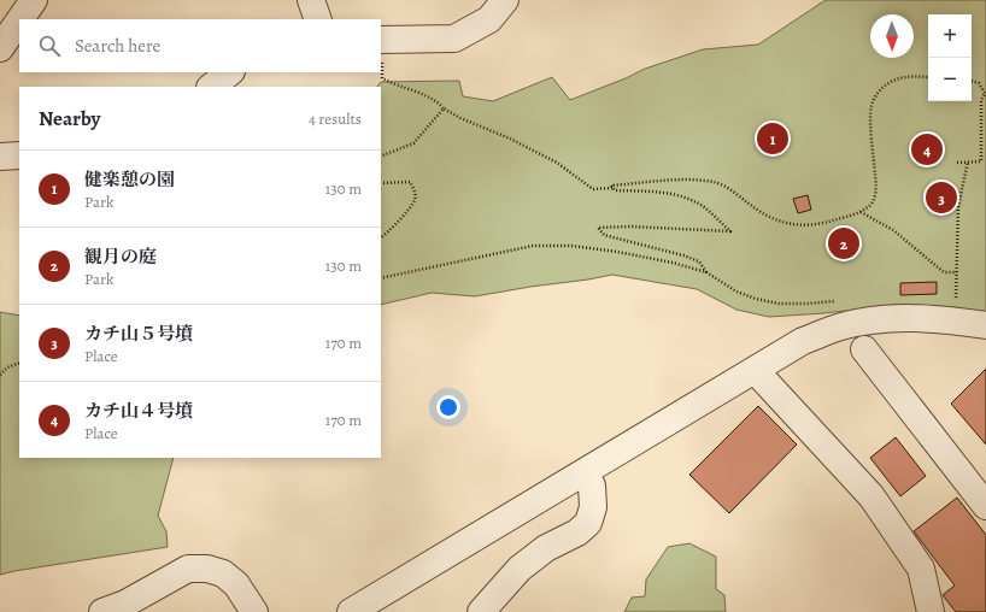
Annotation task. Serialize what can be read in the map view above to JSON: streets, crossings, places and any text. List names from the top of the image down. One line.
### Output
{"north":"bottom","page":{"map_buttons":["+","−"],"search":"Search here","heading":["Nearby","4 results"],"pins":["1","4","3","2"],"list":[{"mark":"1","name":"健楽憩の園","note":"Park","value":"130 m"},{"mark":"2","name":"観月の庭","note":"Park","value":"130 m"},{"mark":"3","name":"カチ山５号墳","note":"Place","value":"170 m"},{"mark":"4","name":"カチ山４号墳","note":"Place","value":"170 m"}]}}
